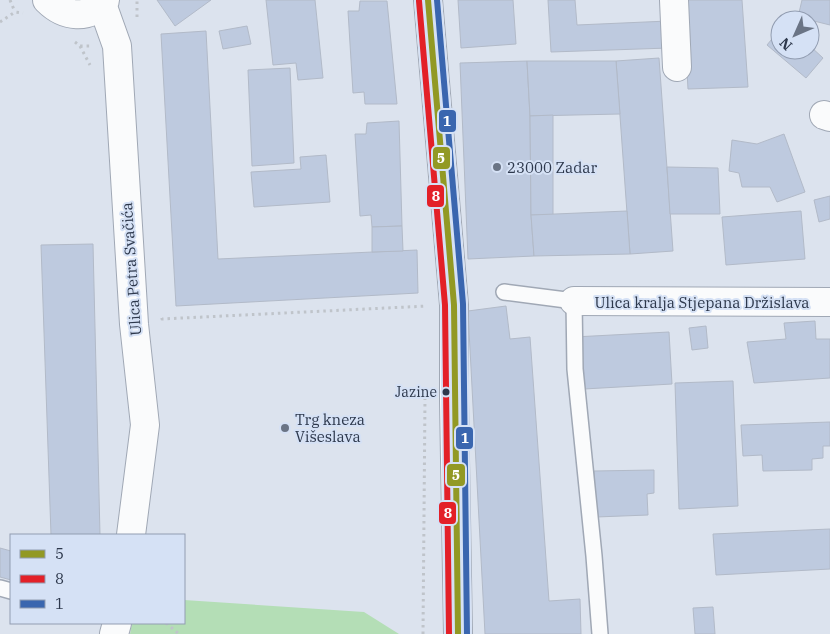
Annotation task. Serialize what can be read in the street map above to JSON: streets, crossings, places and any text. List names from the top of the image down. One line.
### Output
{"streets":{"street":["Ulica Petra Svačića","Ulica kralja Stjepana Držislava"]},"places":["23000 Zadar","Jazine","Trg kneza Višeslava"],"lines":["transit line 5","transit line 1","transit line 8"],"legend":["5","8","1"],"north":"bottom left"}
